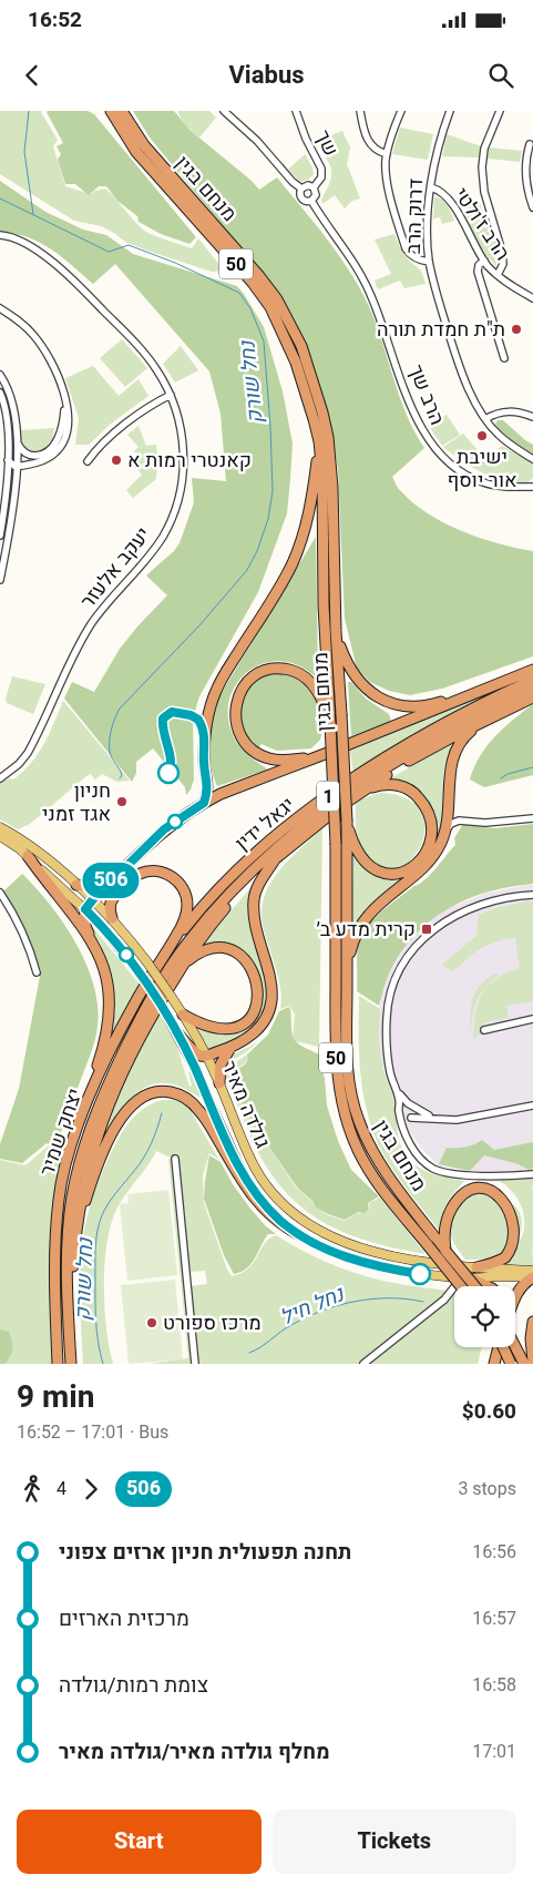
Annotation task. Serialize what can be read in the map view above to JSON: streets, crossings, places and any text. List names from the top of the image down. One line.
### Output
{"streets":{"highway":["מנחם בגין","50","1","יגאל ידין","יצחק שמיר"],"main road":["גולדה מאיר"],"street":["שך","דרוק הרב","הרב ז'ולטי","הרב שך","יעקב אלעזר"]},"crossings":[["שך","הרב שך"],["דרוק הרב","הרב ז'ולטי"],["יגאל ידין","יצחק שמיר"]],"water":["נחל שורק","נחל חיל"],"places":{"other":["ת\"ת חמדת תורה","ישיבת אור יוסף","קאנטרי רמות א","חניון אגד זמני","מרכז ספורט"],"transit":["קרית מדע ב׳"]},"lines":["bus line 506"],"page":{"status":"16:52","header":"Viabus","on_map":"506","heading":["9 min","16:52 – 17:01 · Bus","$0.60"],"legs":["4","506","3 stops"],"list":[{"name":"תחנה תפעולית חניון ארזים צפוני","value":"16:56"},{"name":"מרכזית הארזים","value":"16:57"},{"name":"צומת רמות/גולדה","value":"16:58"},{"name":"מחלף גולדה מאיר/גולדה מאיר","value":"17:01"}],"buttons":["Start","Tickets"]}}
